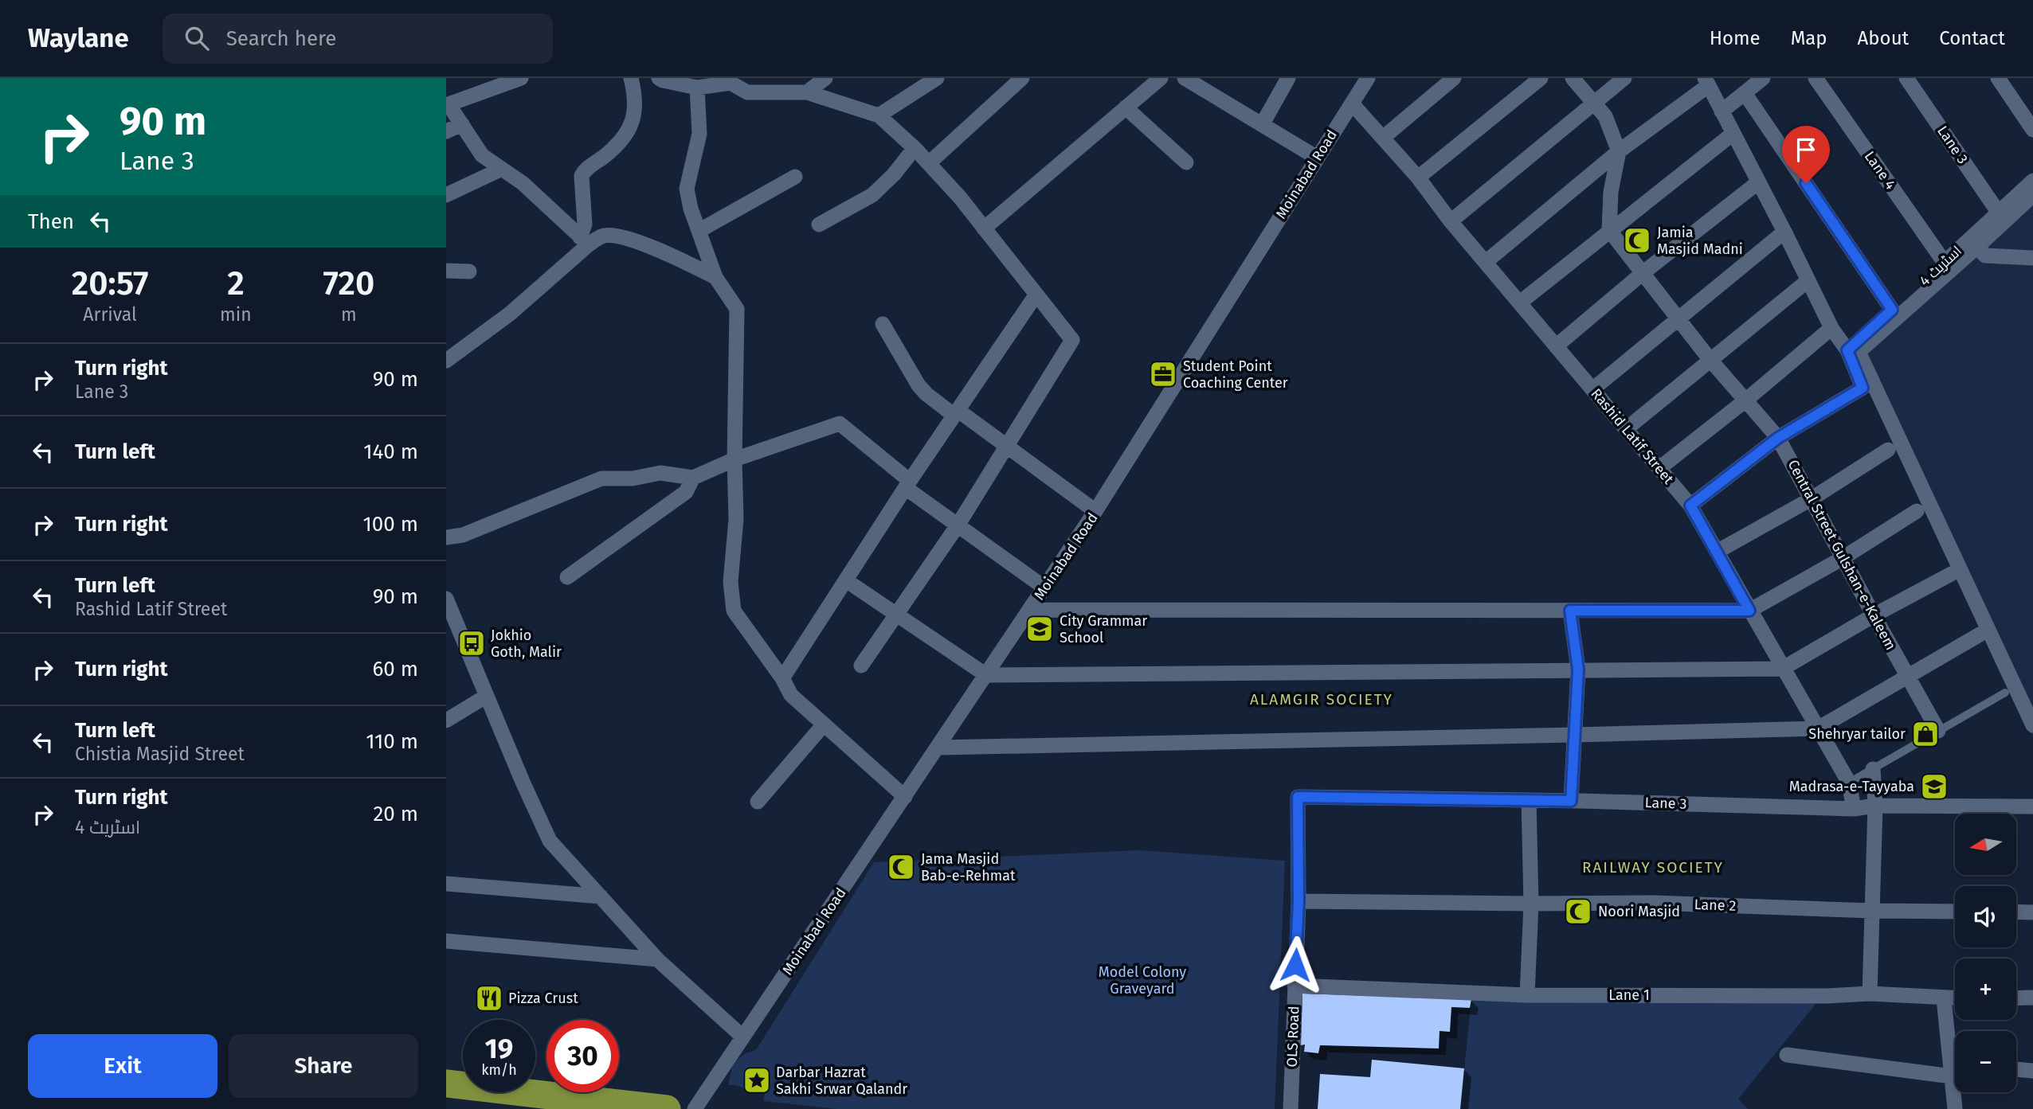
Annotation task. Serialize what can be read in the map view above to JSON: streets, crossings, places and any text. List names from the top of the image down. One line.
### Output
{"streets":{"street":["Lane 3","Lane 4","Moinabad Road","اسٹریٹ 4","Rashid Latif Street","Central Street Gulshan-e-Kaleem","Lane 2","Lane 1","OLS Road"]},"crossings":[["Lane 3","اسٹریٹ 4"],["Lane 3","Rashid Latif Street"],["Lane 3","OLS Road"],["Lane 4","اسٹریٹ 4"],["Moinabad Road","Rashid Latif Street"],["Lane 2","OLS Road"],["Lane 1","OLS Road"]],"districts":["ALAMGIR SOCIETY","RAILWAY SOCIETY"],"parks":["Model Colony Graveyard"],"places":{"mosque":["Jamia Masjid Madni","Jama Masjid Bab-e-Rehmat","Noori Masjid"],"office":["Student Point Coaching Center"],"school or university":["City Grammar School","Madrasa-e-Tayyaba"],"bus stop":["Jokhio Goth, Malir"],"shop":["Shehryar tailor"],"restaurant":["Pizza Crust"],"place":["Darbar Hazrat Sakhi Srwar Qalandr"]},"north":"left","page":{"header":"Waylane","search":"Search here","nav":["Home","Map","About","Contact"],"turn":["90 m","Lane 3"],"then":"Then","eta":["20:57","Arrival","2","min","720","m"],"list":[{"name":"Turn right","note":"Lane 3","value":"90 m"},{"name":"Turn left","value":"140 m"},{"name":"Turn right","value":"100 m"},{"name":"Turn left","note":"Rashid Latif Street","value":"90 m"},{"name":"Turn right","value":"60 m"},{"name":"Turn left","note":"Chistia Masjid Street","value":"110 m"},{"name":"Turn right","note":"اسٹریٹ 4","value":"20 m"}],"map_buttons":["+","−"],"speed":"19 km/h","limit":"30","buttons":["Exit","Share"]}}
